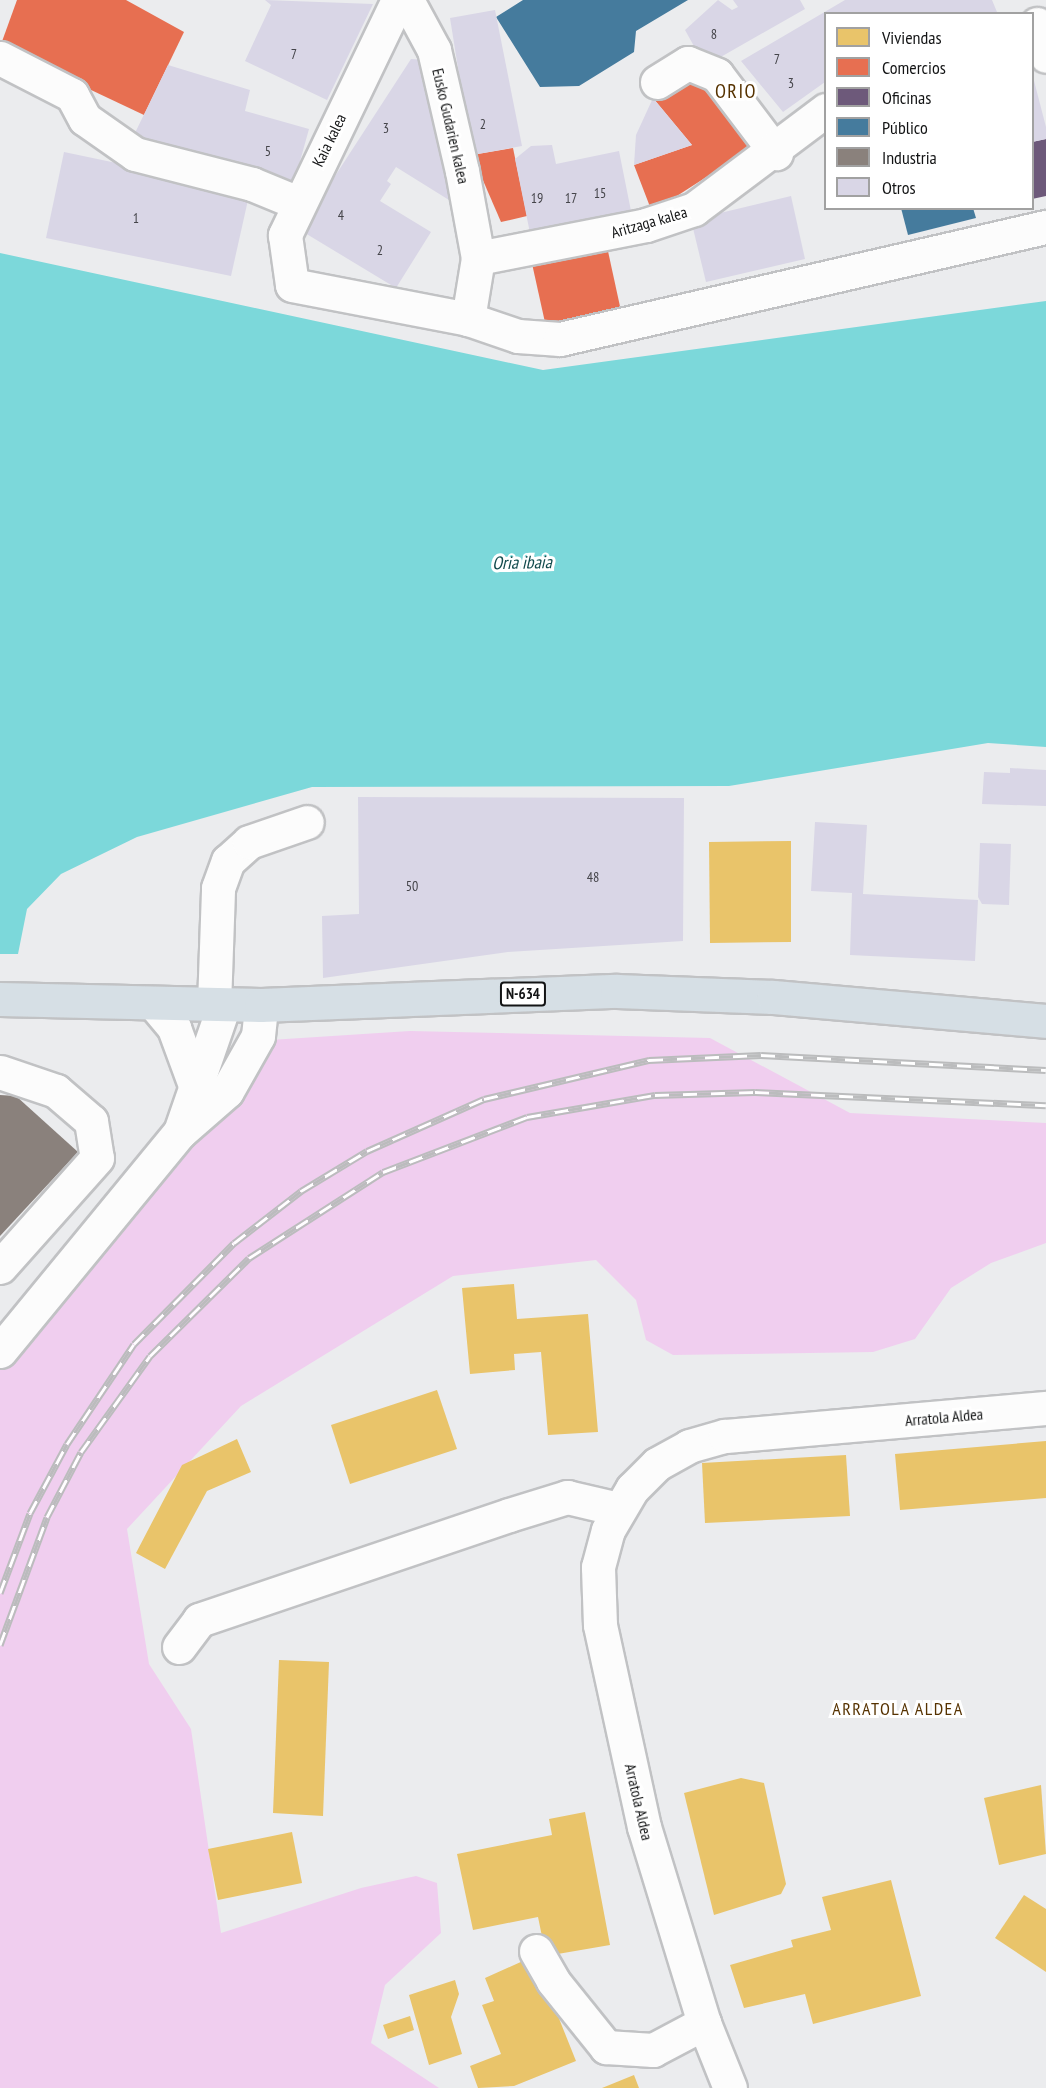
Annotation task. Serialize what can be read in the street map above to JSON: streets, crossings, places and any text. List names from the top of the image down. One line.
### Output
{"streets":{"highway":["N-634"],"street":["Eusko Gudarien kalea","Kaia kalea","Aritzaga kalea","Arratola Aldea"]},"crossings":[["Eusko Gudarien kalea","Aritzaga kalea"]],"districts":["ORIO","ARRATOLA ALDEA"],"water":["Oria ibaia"],"house_numbers":["8","7","7","3","2","3","5","15","19","17","4","1","2","48","50"],"legend":["Viviendas","Comercios","Oficinas","Público","Industria","Otros"]}
